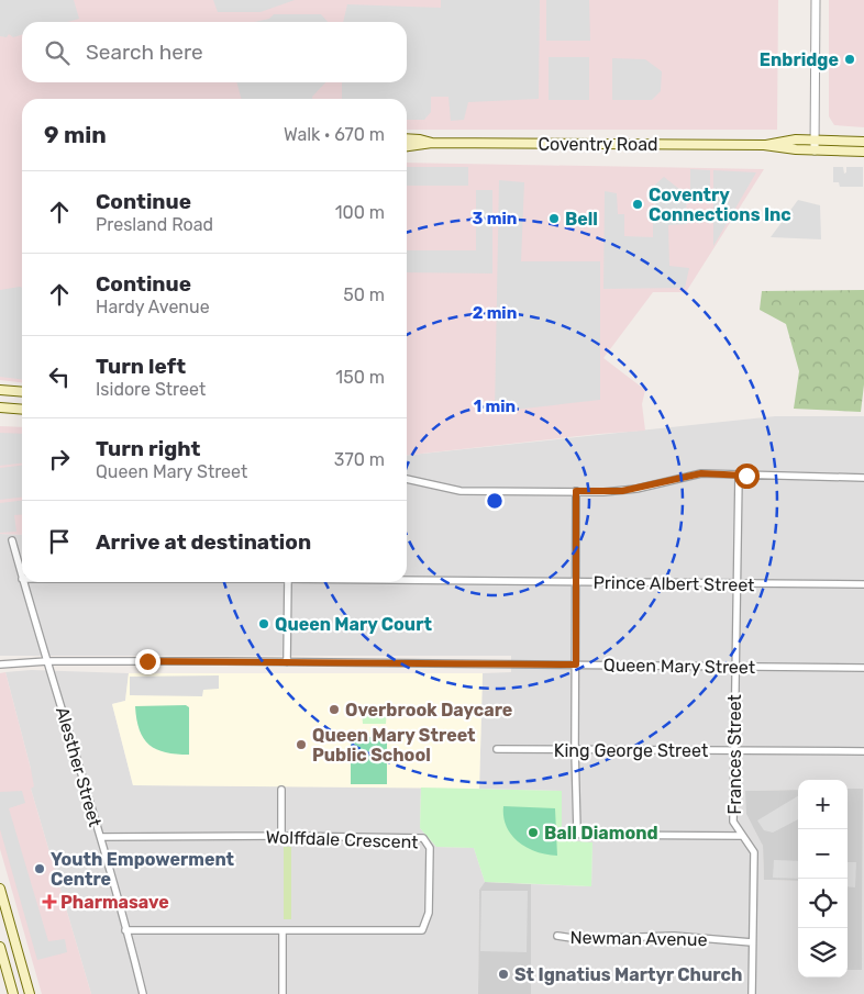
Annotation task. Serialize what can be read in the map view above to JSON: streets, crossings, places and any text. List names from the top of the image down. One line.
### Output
{"streets":{"main road":["Coventry Road"],"street":["Prince Albert Street","Queen Mary Street","King George Street","Frances Street","Alesther Street","Wolffdale Crescent","Newman Avenue"]},"crossings":[["Prince Albert Street","Frances Street"],["Queen Mary Street","Frances Street"],["Queen Mary Street","Alesther Street"],["King George Street","Frances Street"],["Frances Street","Newman Avenue"],["Alesther Street","Wolffdale Crescent"]],"places":{"other":["Enbridge","Coventry Connections Inc","Bell","Queen Mary Court","Overbrook Daycare","Queen Mary Street Public School","Ball Diamond","Youth Empowerment Centre","St Ignatius Martyr Church"],"health":["Pharmasave"]},"page":{"search":"Search here","heading":["9 min","Walk · 670 m"],"list":[["Continue","Presland Road","100 m"],["Continue","Hardy Avenue","50 m"],["Turn left","Isidore Street","150 m"],["Turn right","Queen Mary Street","370 m"],"Arrive at destination"],"map_buttons":["+","−"]},"rings":["3 min","2 min","1 min"]}
